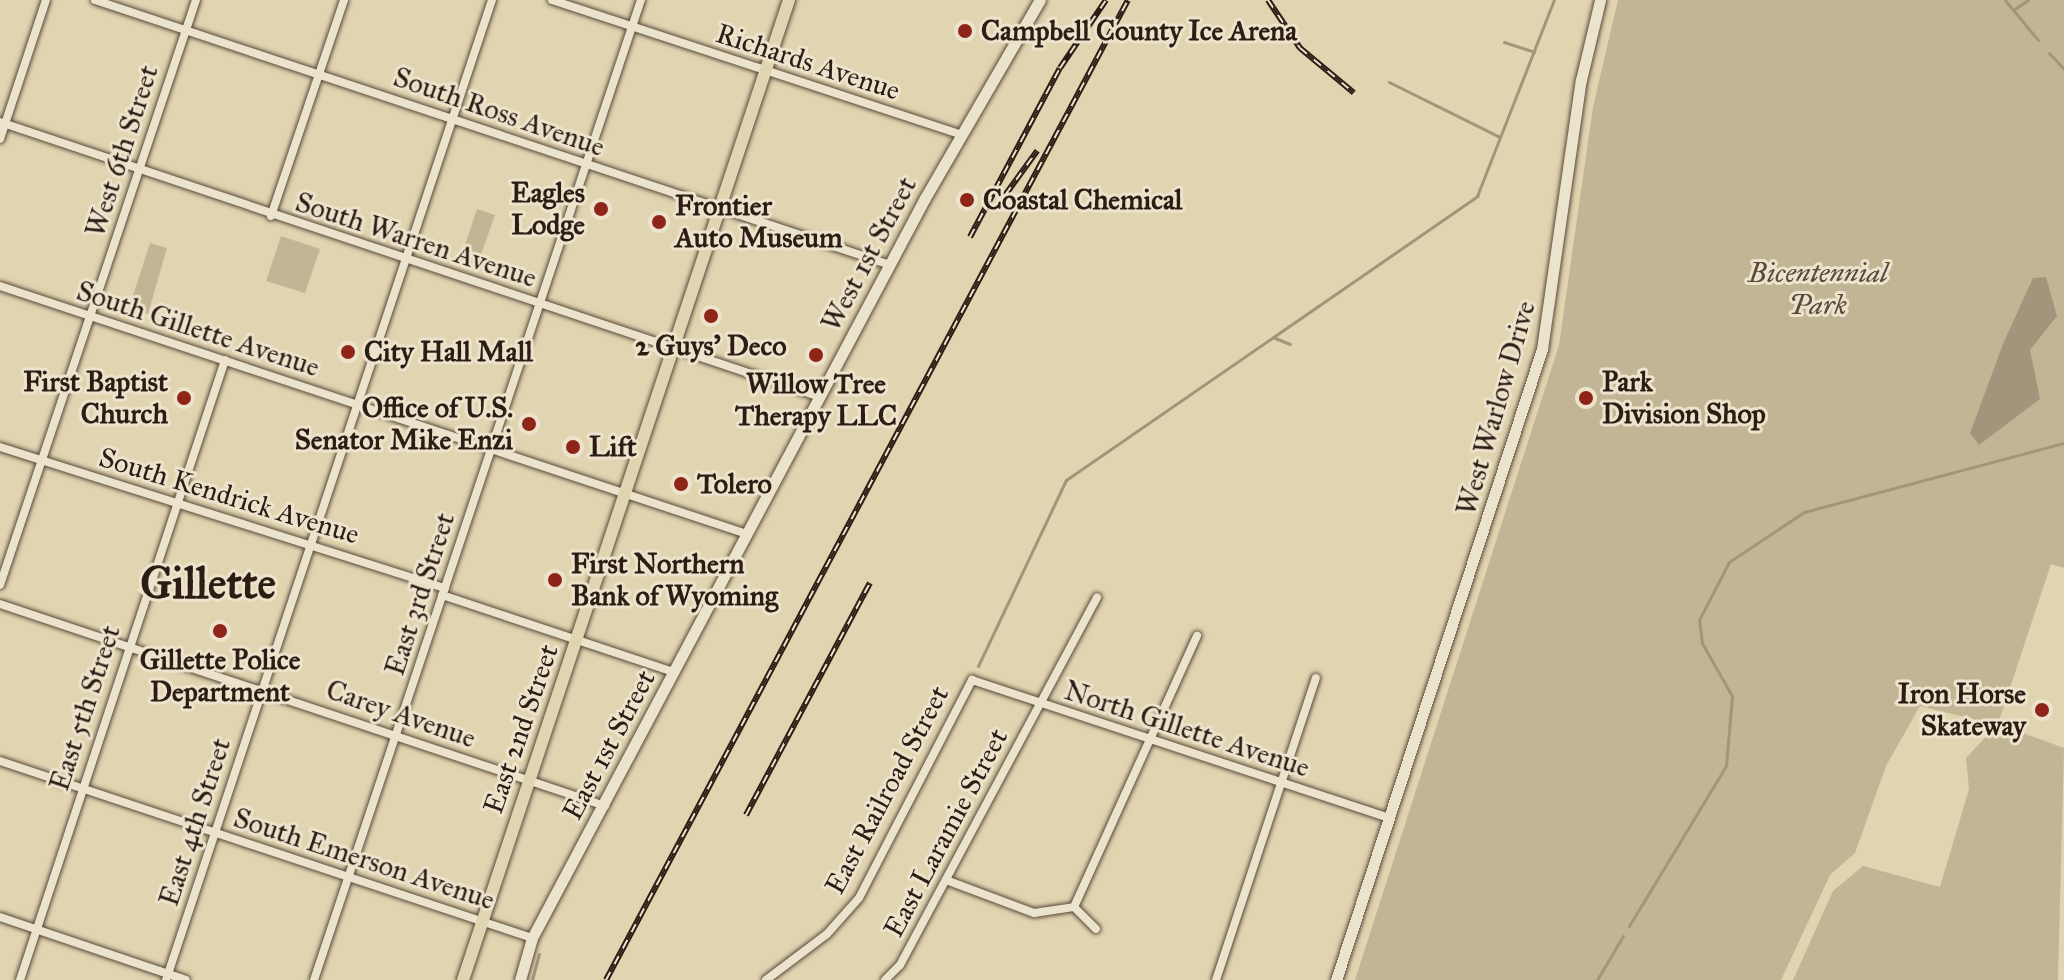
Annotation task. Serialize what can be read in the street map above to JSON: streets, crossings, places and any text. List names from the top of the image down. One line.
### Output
{"streets":{"main road":["East 2nd Street"],"street":["Richards Avenue","South Ross Avenue","West 6th Street","South Warren Avenue","West 1st Street","South Gillette Avenue","West Warlow Drive","South Kendrick Avenue","East 3rd Street","East 5th Street","Carey Avenue","North Gillette Avenue","East 1st Street","East Railroad Street","East 4th Street","East Laramie Street","South Emerson Avenue"]},"crossings":[["Richards Avenue","West 1st Street"],["Richards Avenue","East 3rd Street"],["Richards Avenue","East 2nd Street"],["South Ross Avenue","West 6th Street"],["South Ross Avenue","West 1st Street"],["South Ross Avenue","East 3rd Street"],["South Ross Avenue","East 2nd Street"],["South Ross Avenue","East 4th Street"],["West 6th Street","South Warren Avenue"],["West 6th Street","South Gillette Avenue"],["West 6th Street","South Kendrick Avenue"],["South Warren Avenue","West 1st Street"],["South Warren Avenue","East 3rd Street"],["South Warren Avenue","East 2nd Street"],["South Warren Avenue","East 4th Street"],["West 1st Street","South Gillette Avenue"],["West 1st Street","East 1st Street"],["South Gillette Avenue","East 3rd Street"],["South Gillette Avenue","East 5th Street"],["South Gillette Avenue","East 2nd Street"],["South Gillette Avenue","East 1st Street"],["South Gillette Avenue","East 4th Street"],["West Warlow Drive","North Gillette Avenue"],["South Kendrick Avenue","East 3rd Street"],["South Kendrick Avenue","East 5th Street"],["South Kendrick Avenue","East 2nd Street"],["South Kendrick Avenue","East 1st Street"],["South Kendrick Avenue","East 4th Street"],["East 3rd Street","Carey Avenue"],["East 3rd Street","South Emerson Avenue"],["East 5th Street","Carey Avenue"],["East 5th Street","South Emerson Avenue"],["Carey Avenue","East 2nd Street"],["Carey Avenue","East 1st Street"],["Carey Avenue","East 4th Street"],["East 2nd Street","South Emerson Avenue"],["North Gillette Avenue","East Railroad Street"],["North Gillette Avenue","East Laramie Street"],["East 1st Street","South Emerson Avenue"],["East 4th Street","South Emerson Avenue"]],"districts":["Gillette"],"parks":["Bicentennial Park"],"places":["Campbell County Ice Arena","Coastal Chemical","Eagles Lodge","Frontier Auto Museum","2 Guys' Deco","City Hall Mall","Willow Tree Therapy LLC","First Baptist Church","Park Division Shop","Office of U.S. Senator Mike Enzi","Lift","Tolero","First Northern Bank of Wyoming","Gillette Police Department","Iron Horse Skateway"]}
